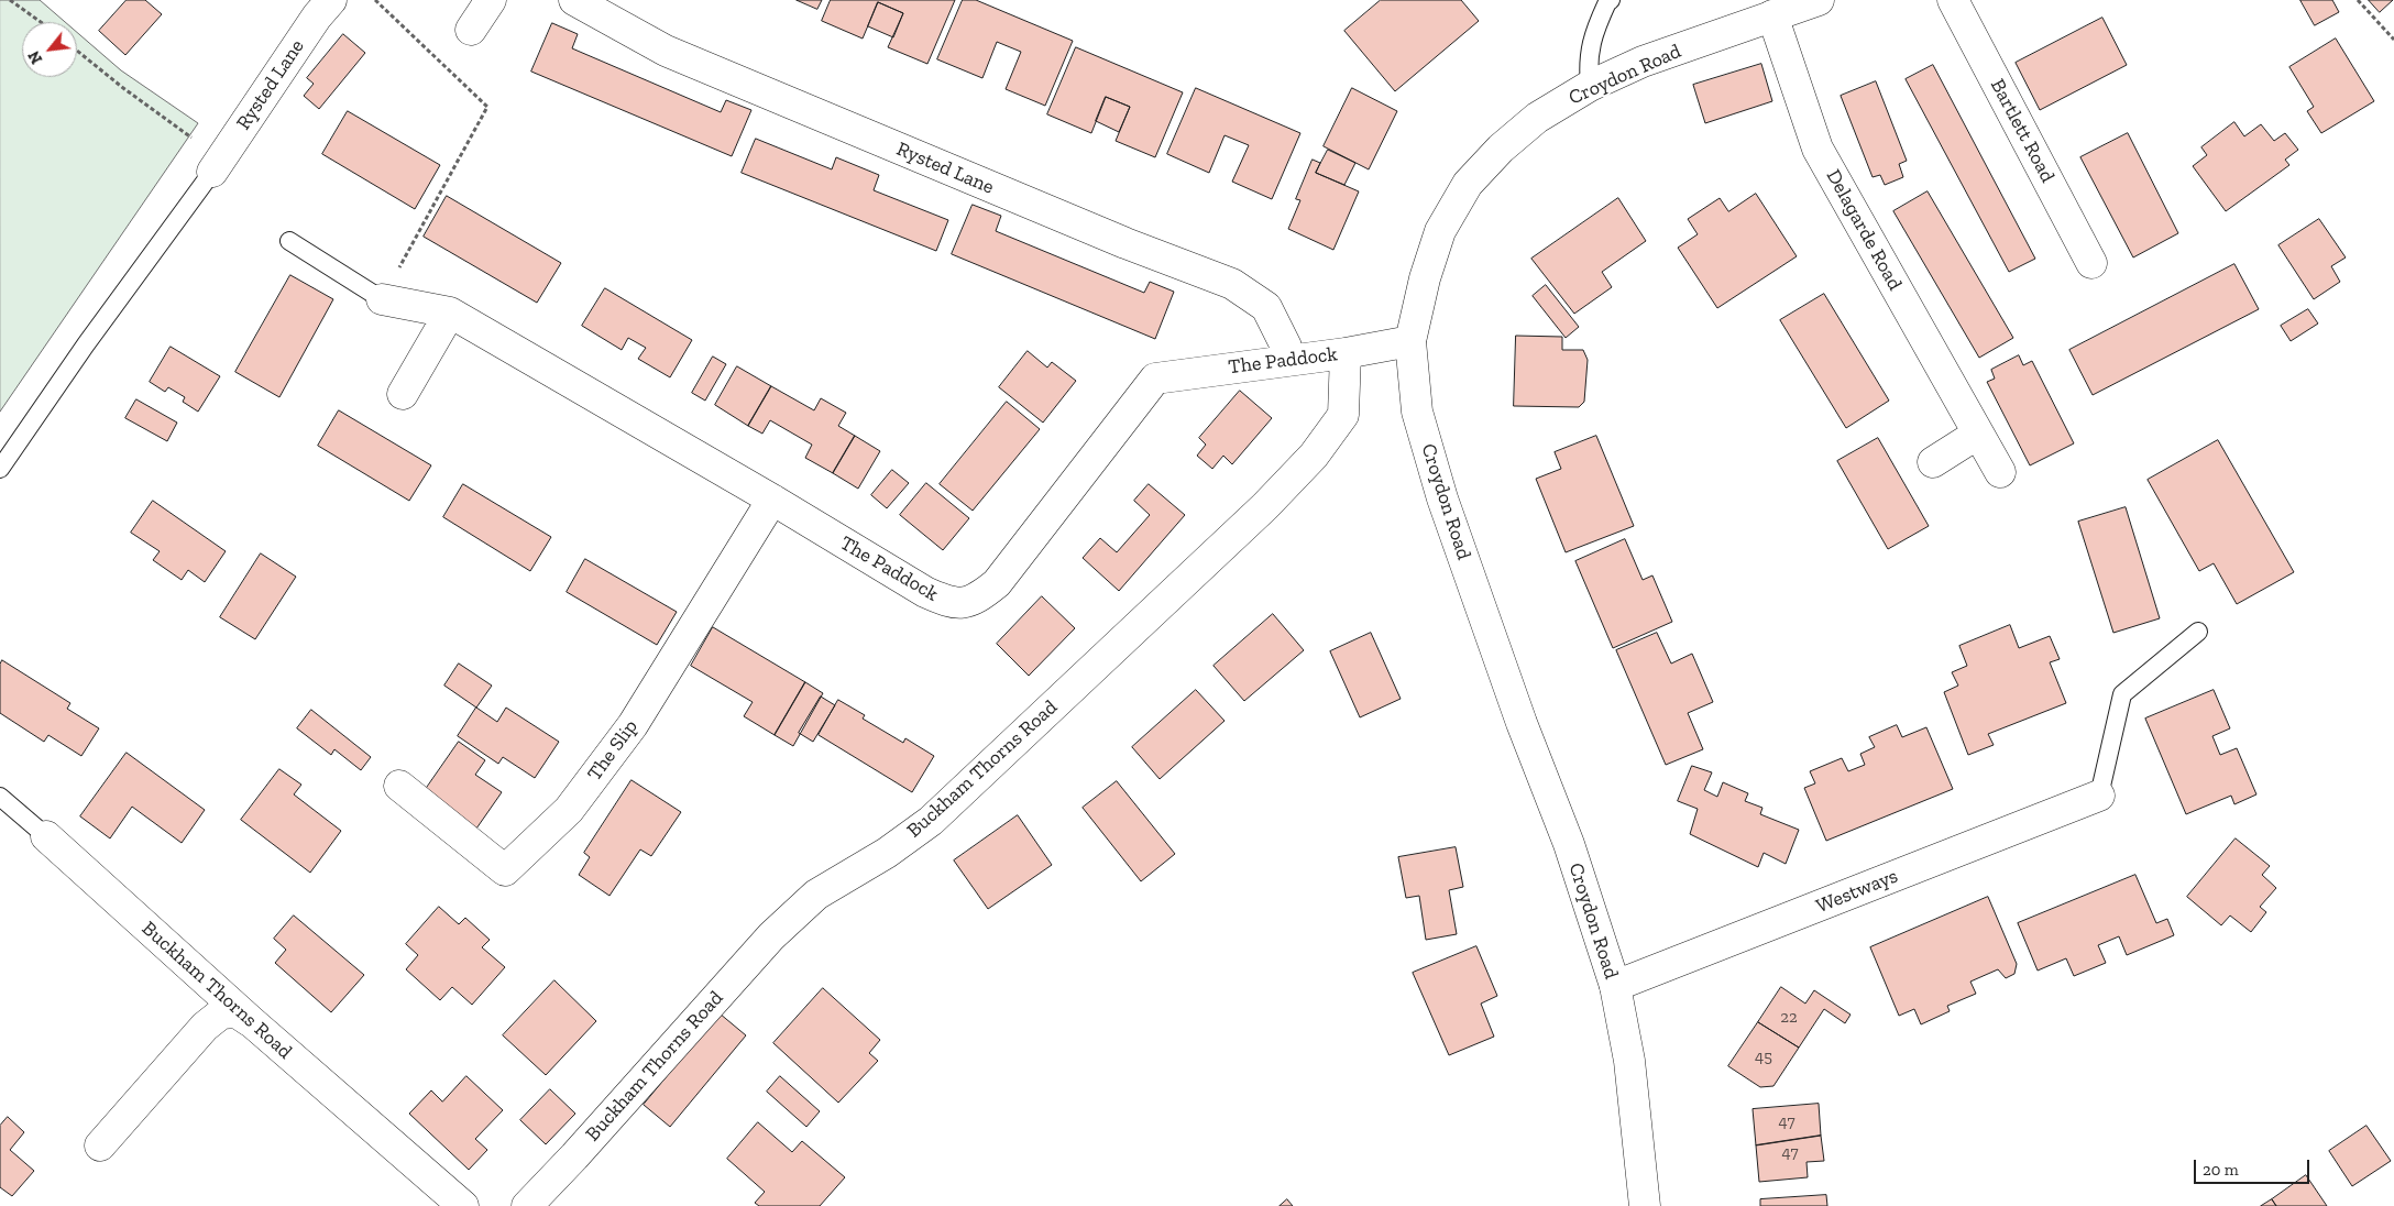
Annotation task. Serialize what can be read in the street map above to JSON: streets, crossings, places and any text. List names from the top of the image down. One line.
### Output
{"streets":{"street":["Croydon Road","Rysted Lane","Bartlett Road","Delagarde Road","The Paddock","The Slip","Buckham Thorns Road","Westways"]},"crossings":[["Croydon Road","Delagarde Road"],["Croydon Road","The Paddock"],["Croydon Road","Westways"],["Rysted Lane","The Paddock"],["The Paddock","The Slip"],["The Paddock","Buckham Thorns Road"]],"house_numbers":["22","45","47","47"],"scale_bar":"20 m","north":"bottom left"}
